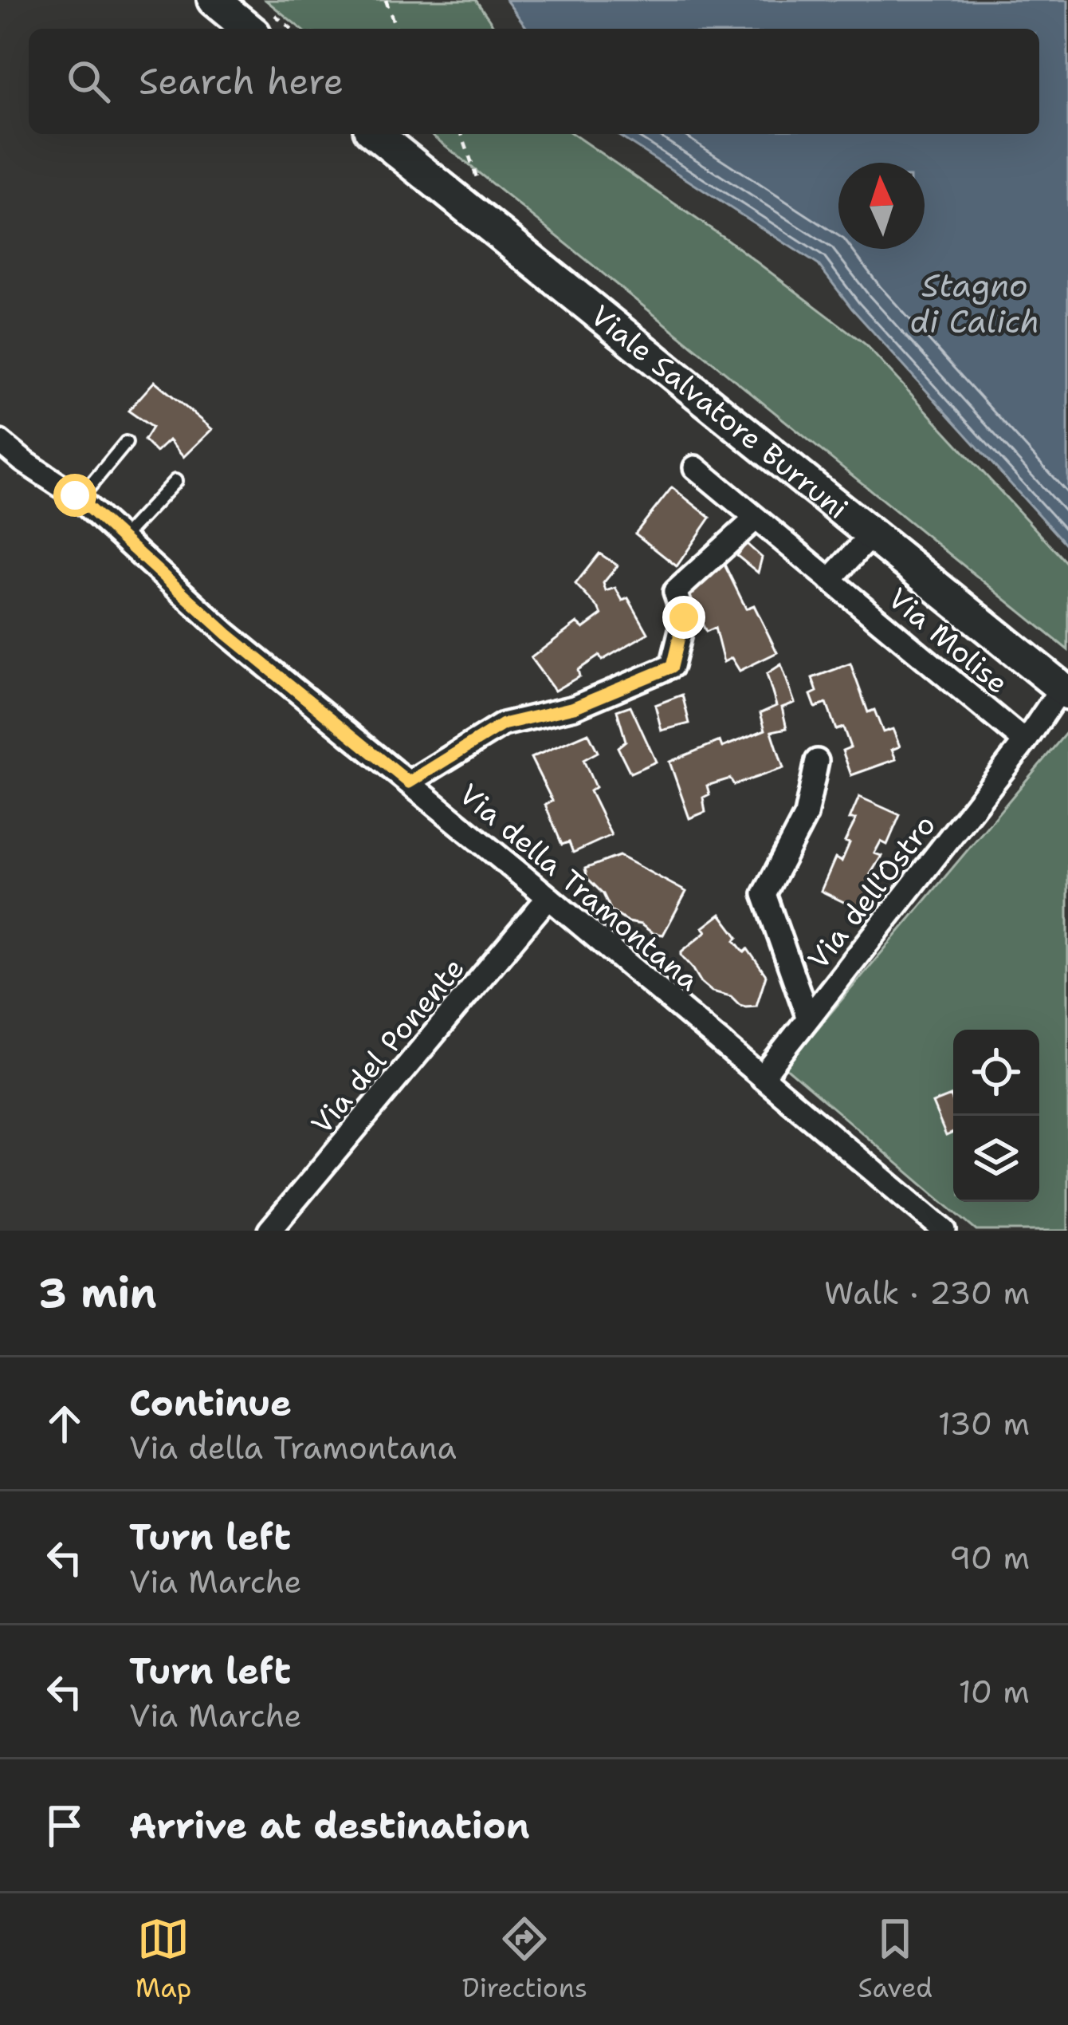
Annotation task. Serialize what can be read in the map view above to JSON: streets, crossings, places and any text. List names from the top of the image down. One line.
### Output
{"streets":{"main road":["Viale Salvatore Burruni"],"street":["Via Molise","Via della Tramontana","Via dell'Ostro","Via del Ponente"]},"crossings":[["Via Molise","Via dell'Ostro"],["Via della Tramontana","Via dell'Ostro"],["Via della Tramontana","Via del Ponente"]],"water":["Stagno di Calich"],"north":"top","page":{"search":"Search here","heading":["3 min","Walk · 230 m"],"list":[["Continue","Via della Tramontana","130 m"],["Turn left","Via Marche","90 m"],["Turn left","Via Marche","10 m"],"Arrive at destination"],"nav":["Map","Directions","Saved"]}}
